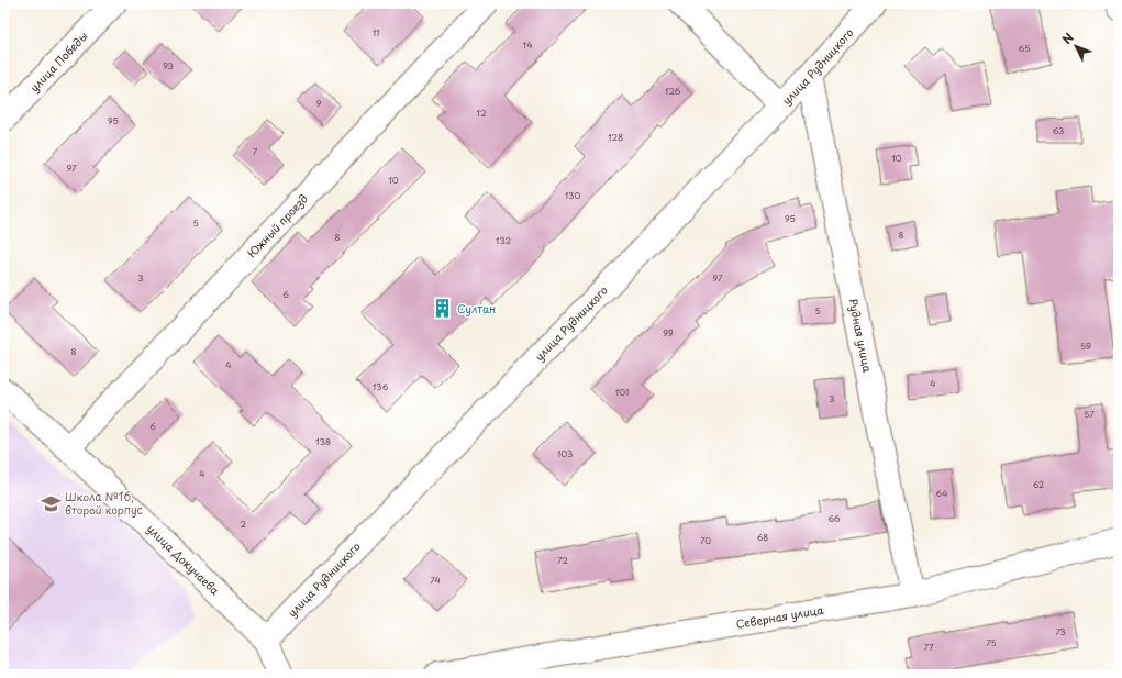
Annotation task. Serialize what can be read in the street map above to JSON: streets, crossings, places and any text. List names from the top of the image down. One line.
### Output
{"streets":{"street":["улица Победы","улица Рудницкого","Южный проезд","Рудная улица","улица Докучаева","Северная улица"]},"crossings":[["улица Рудницкого","Рудная улица"],["улица Рудницкого","улица Докучаева"],["Южный проезд","улица Докучаева"],["Рудная улица","Северная улица"]],"places":{"building":["Султан"],"school or university":["Школа №16, второй корпус"]},"house_numbers":["11","14","65","93","126","9","12","95","63","128","7","10","97","10","130","95","5","8","8","132","3","97","6","5","99","59","8","4","4","136","101","3","57","6","138","103","4","62","64","66","2","68","70","72","74","73","75","77"],"north":"top left"}
